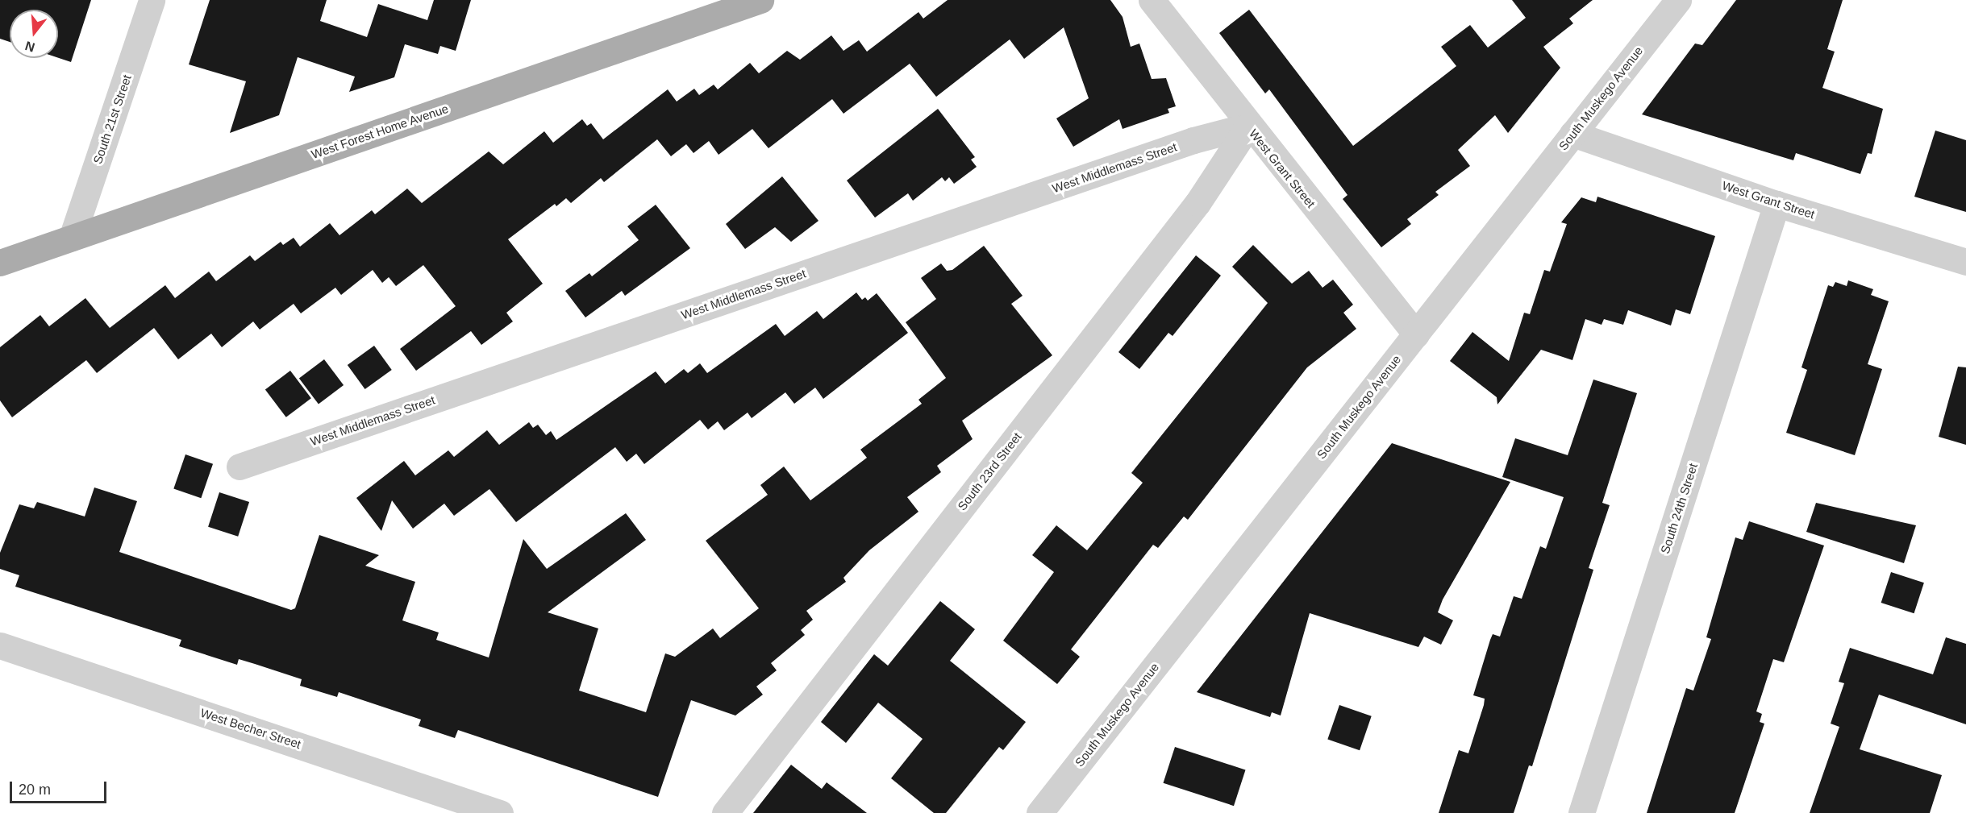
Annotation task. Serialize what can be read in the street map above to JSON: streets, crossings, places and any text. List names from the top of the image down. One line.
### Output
{"streets":{"main road":["West Forest Home Avenue"],"street":["South Muskego Avenue","South 21st Street","West Middlemass Street","West Grant Street","South 23rd Street","South 24th Street","West Becher Street"]},"crossings":[["South Muskego Avenue","West Grant Street"],["South 21st Street","West Forest Home Avenue"],["West Middlemass Street","West Grant Street"],["West Middlemass Street","South 23rd Street"],["West Grant Street","South 23rd Street"],["West Grant Street","South 24th Street"]],"scale_bar":"20 m","north":"bottom"}
